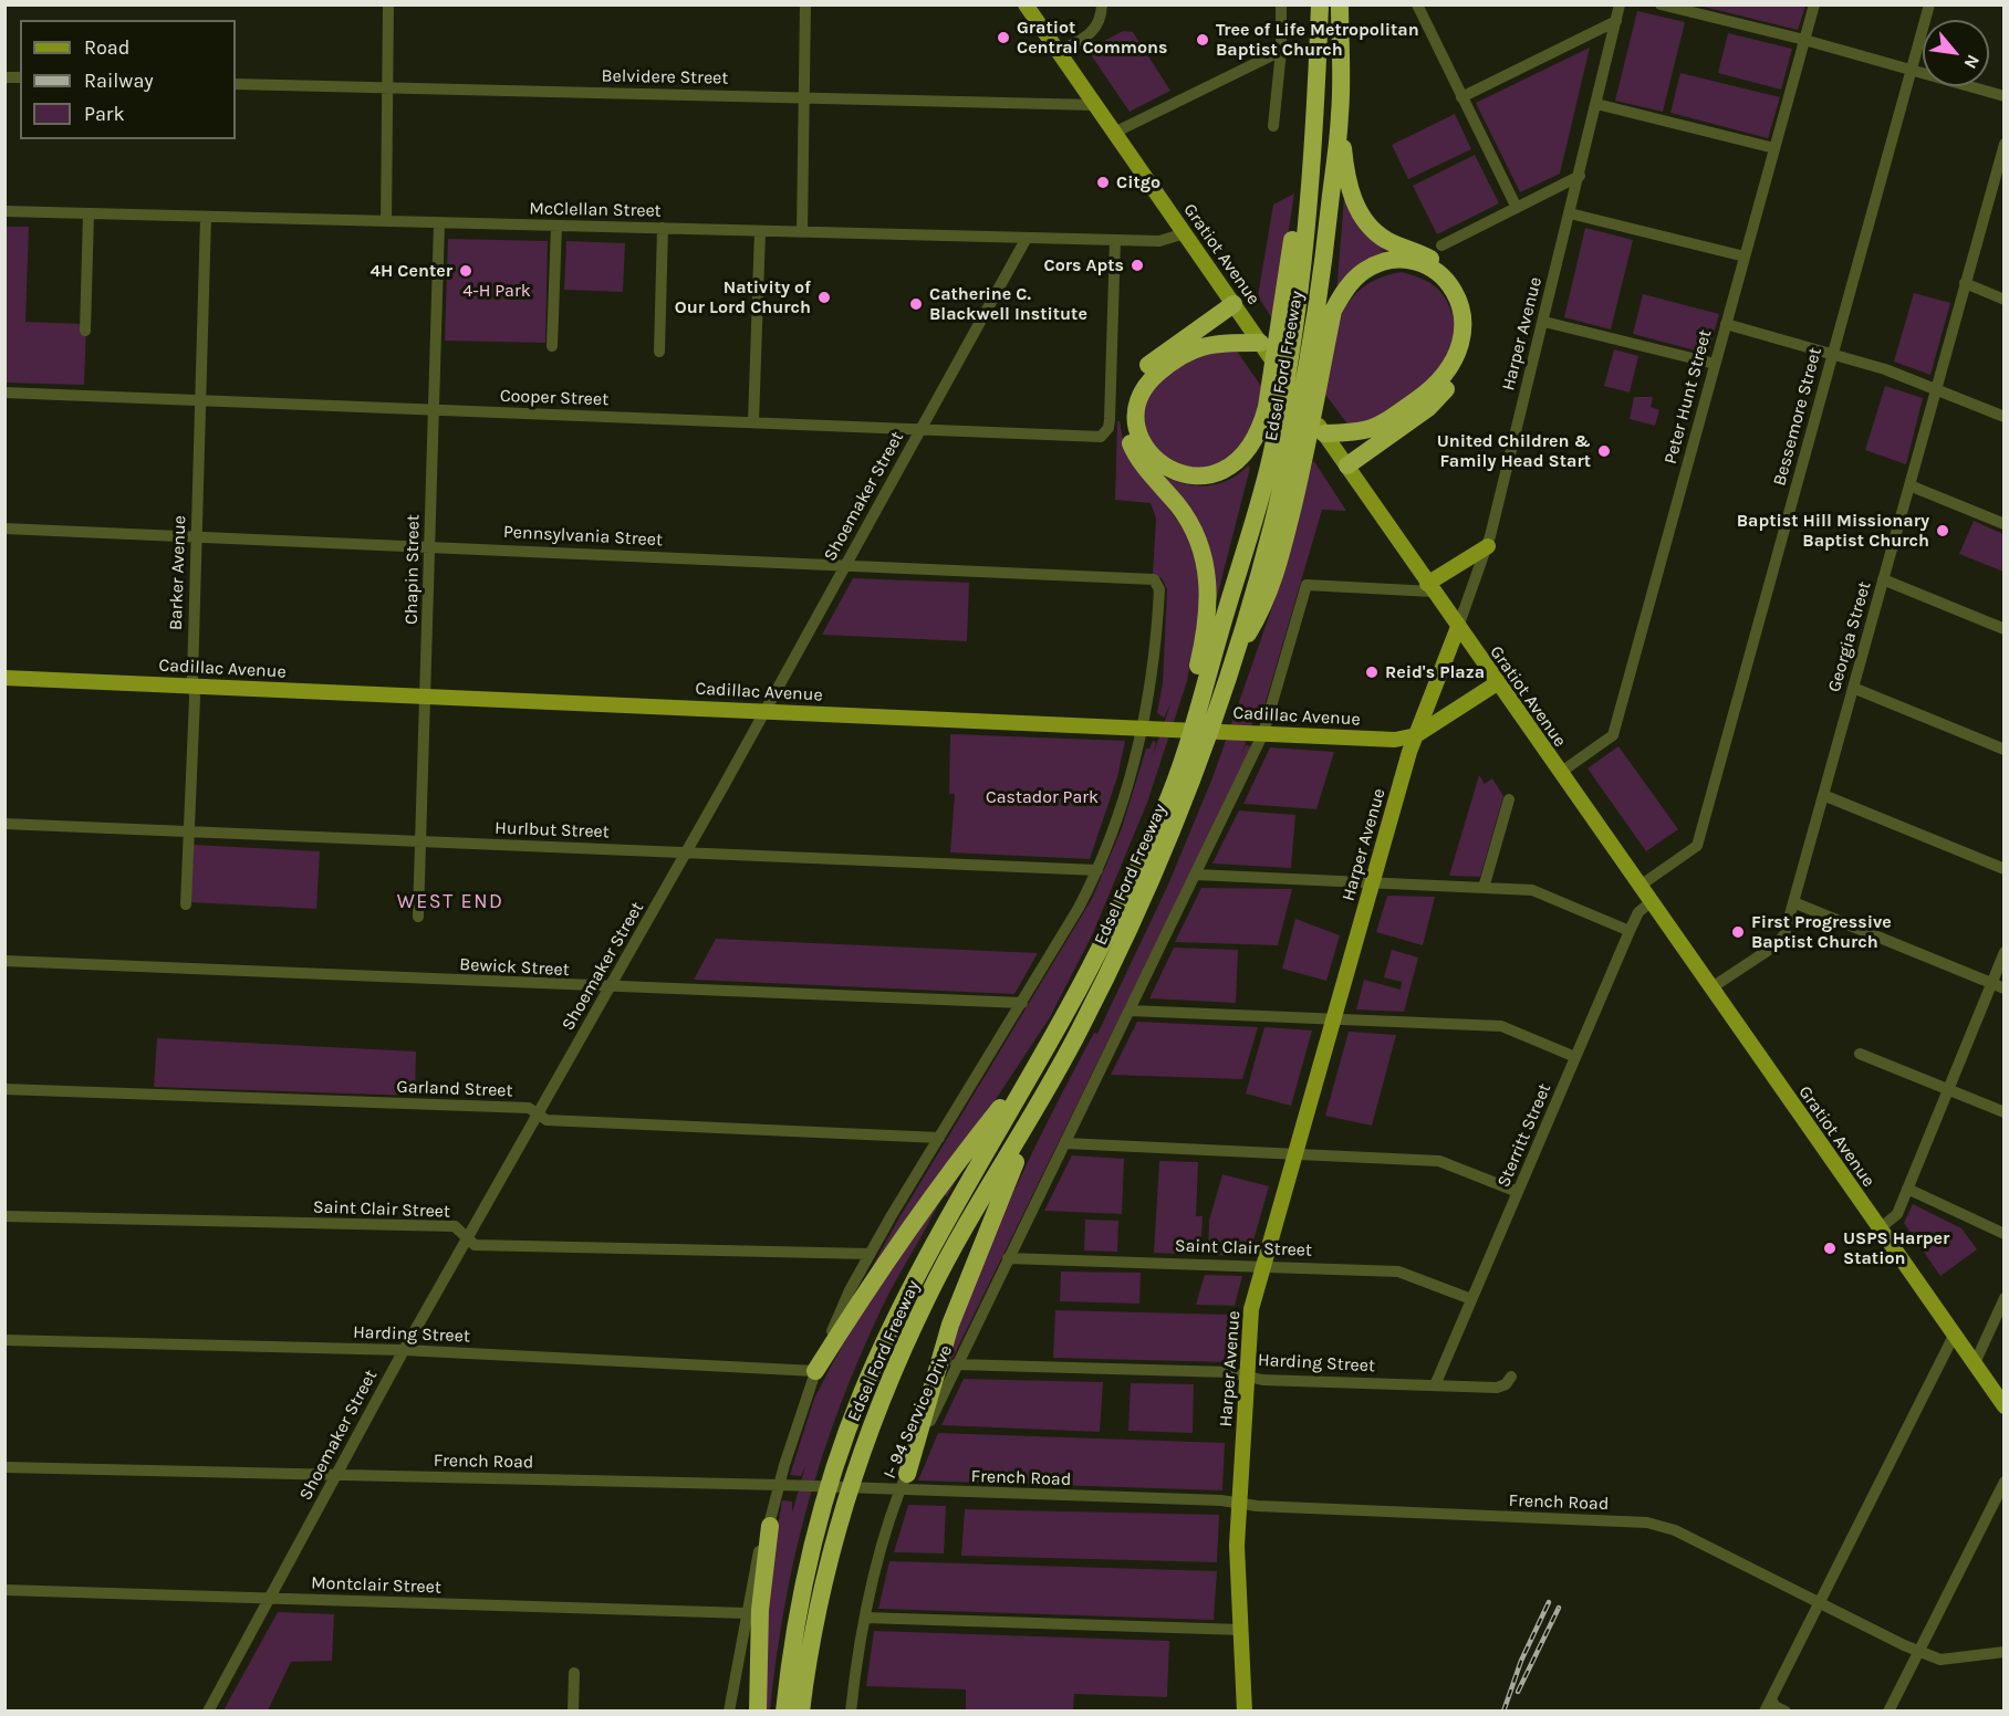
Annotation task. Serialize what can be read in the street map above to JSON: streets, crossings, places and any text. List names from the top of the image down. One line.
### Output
{"streets":{"highway":["Edsel Ford Freeway"],"main road":["Gratiot Avenue","Harper Avenue","Cadillac Avenue"],"street":["Belvidere Street","McClellan Street","Peter Hunt Street","Cooper Street","Bessemore Street","Shoemaker Street","Pennsylvania Street","Chapin Street","Barker Avenue","Georgia Street","Hurlbut Street","Bewick Street","Garland Street","Sterritt Street","Saint Clair Street","Harding Street","I- 94 Service Drive","French Road","Montclair Street"]},"crossings":[["Belvidere Street","Gratiot Avenue"],["McClellan Street","Gratiot Avenue"],["McClellan Street","Cooper Street"],["McClellan Street","Shoemaker Street"],["McClellan Street","Chapin Street"],["McClellan Street","Barker Avenue"],["Gratiot Avenue","Harper Avenue"],["Gratiot Avenue","Peter Hunt Street"],["Gratiot Avenue","Bessemore Street"],["Gratiot Avenue","Georgia Street"],["Gratiot Avenue","Cadillac Avenue"],["Gratiot Avenue","Sterritt Street"],["Harper Avenue","Cadillac Avenue"],["Harper Avenue","Saint Clair Street"],["Harper Avenue","Harding Street"],["Harper Avenue","French Road"],["Edsel Ford Freeway","Pennsylvania Street"],["Edsel Ford Freeway","Cadillac Avenue"],["Edsel Ford Freeway","Hurlbut Street"],["Edsel Ford Freeway","Bewick Street"],["Edsel Ford Freeway","Garland Street"],["Edsel Ford Freeway","Saint Clair Street"],["Edsel Ford Freeway","Harding Street"],["Edsel Ford Freeway","French Road"],["Edsel Ford Freeway","Montclair Street"],["Cooper Street","Shoemaker Street"],["Cooper Street","Chapin Street"],["Cooper Street","Barker Avenue"],["Shoemaker Street","Pennsylvania Street"],["Shoemaker Street","Cadillac Avenue"],["Shoemaker Street","Hurlbut Street"],["Shoemaker Street","Bewick Street"],["Shoemaker Street","Garland Street"],["Shoemaker Street","Saint Clair Street"],["Shoemaker Street","Harding Street"],["Shoemaker Street","French Road"],["Shoemaker Street","Montclair Street"],["Pennsylvania Street","Chapin Street"],["Pennsylvania Street","Barker Avenue"],["Chapin Street","Cadillac Avenue"],["Chapin Street","Hurlbut Street"],["Barker Avenue","Cadillac Avenue"],["Barker Avenue","Hurlbut Street"],["Sterritt Street","Saint Clair Street"],["Sterritt Street","Harding Street"],["Saint Clair Street","I- 94 Service Drive"],["Harding Street","I- 94 Service Drive"],["I- 94 Service Drive","French Road"]],"districts":["WEST END"],"parks":["4-H Park","Castador Park"],"places":["Gratiot Central Commons","Tree of Life Metropolitan Baptist Church","Citgo","Cors Apts","4H Center","Nativity of Our Lord Church","Catherine C. Blackwell Institute","United Children & Family Head Start","Baptist Hill Missionary Baptist Church","Reid's Plaza","First Progressive Baptist Church","USPS Harper Station"],"legend":["Road","Railway","Park"],"north":"bottom right"}
